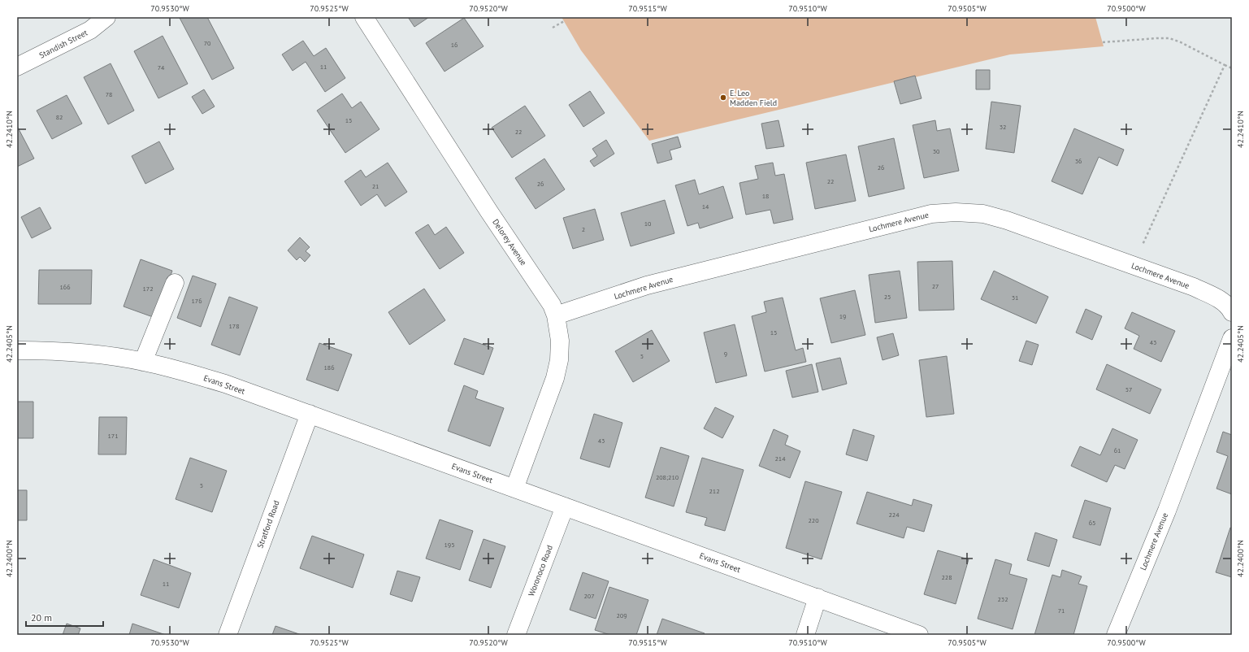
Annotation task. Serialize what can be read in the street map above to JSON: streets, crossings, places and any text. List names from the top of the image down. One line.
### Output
{"streets":{"street":["Standish Street","Lochmere Avenue","Delorey Avenue","Evans Street","Stratford Road","Woronoco Road"]},"crossings":[["Lochmere Avenue","Delorey Avenue"],["Delorey Avenue","Evans Street"],["Evans Street","Stratford Road"],["Evans Street","Woronoco Road"]],"places":["E. Leo Madden Field"],"house_numbers":["70","16","11","74","78","82","15","32","22","30","36","26","22","26","21","18","14","10","2","27","166","172","25","31","176","19","178","15","43","9","5","186","57","171","43","61","214","208;210","5","212","224","220","65","195","228","11","207","232","71","209"],"scale_bar":"20 m","coordinates":["70.9530°W","70.9525°W","70.9520°W","70.9515°W","70.9510°W","70.9505°W","70.9500°W","42.2410°N","42.2405°N","42.2400°N"]}
